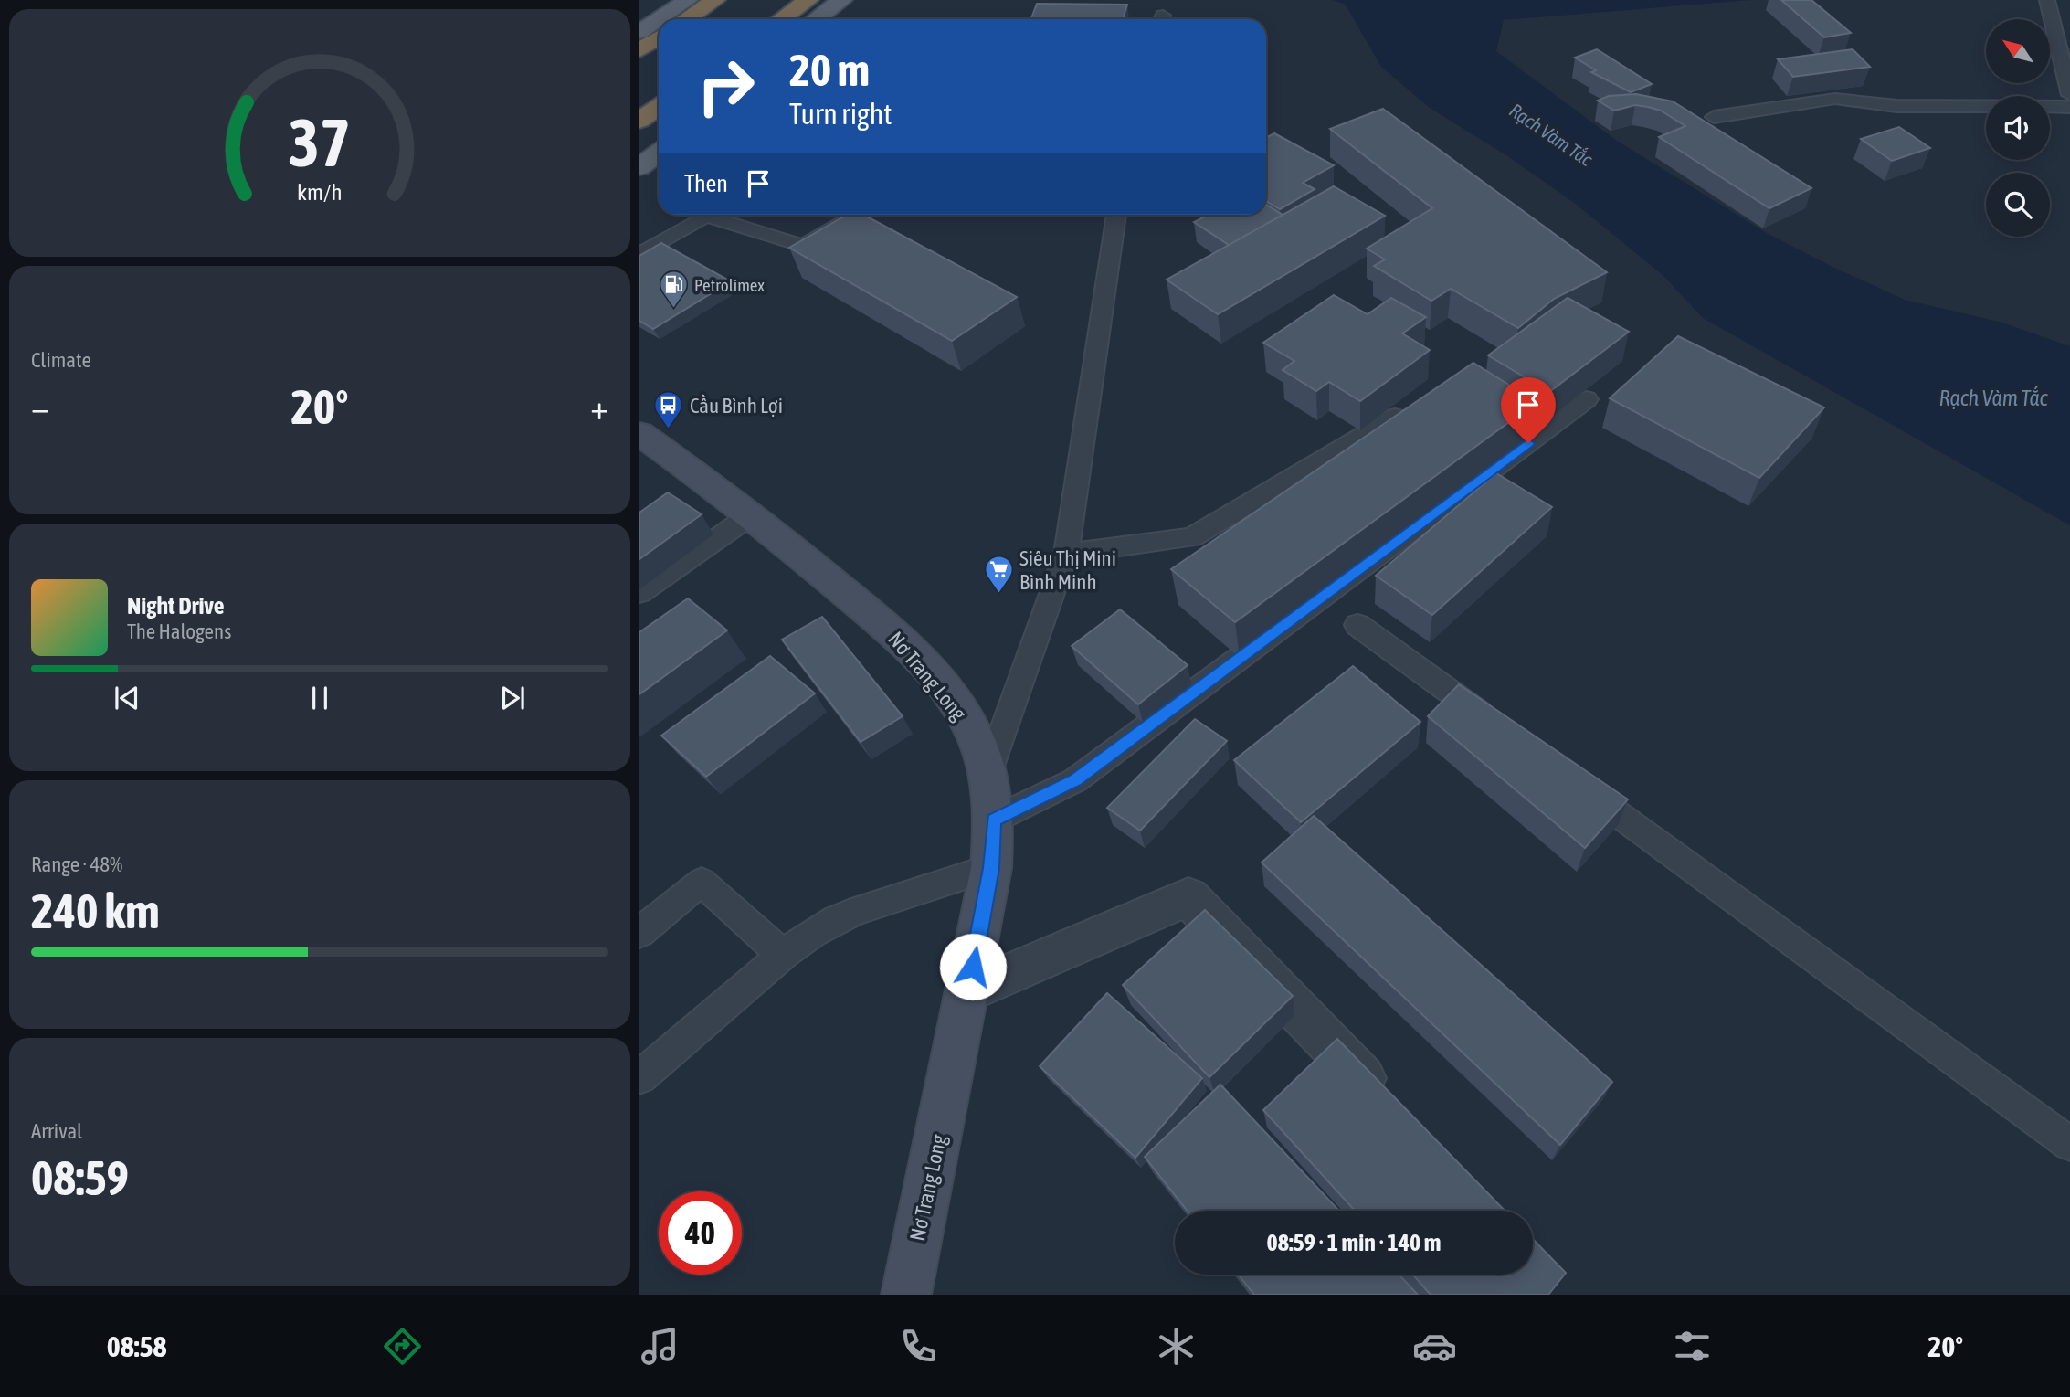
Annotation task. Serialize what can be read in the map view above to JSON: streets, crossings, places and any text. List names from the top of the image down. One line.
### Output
{"streets":{"street":["Nơ Trang Long"]},"water":["Rạch Vàm Tắc"],"places":{"fuel station":["Petrolimex"],"bus stop":["Cầu Bình Lợi"],"supermarket":["Siêu Thị Mini Bình Minh"]},"north":"top left","page":{"turn":["20 m","Turn right"],"then":"Then","tile":["Climate",["Range · 48%","240 km"],["Arrival","08:59"]],"heat":["−","20°","+"],"song":["Night Drive","The Halogens"],"limit":"40","trip":"08:59 · 1 min · 140 m","tabs":["08:58","20°"],"gauge":["37","km/h"]}}
